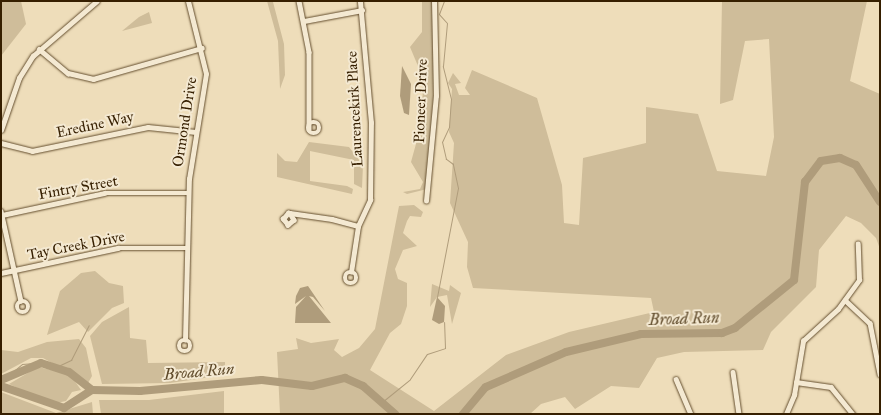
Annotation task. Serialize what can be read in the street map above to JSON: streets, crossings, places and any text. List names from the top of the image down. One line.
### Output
{"streets":{"street":["Pioneer Drive","Laurencekirk Place","Ormond Drive","Eredine Way","Fintry Street","Tay Creek Drive"]},"crossings":[["Ormond Drive","Eredine Way"],["Ormond Drive","Fintry Street"],["Ormond Drive","Tay Creek Drive"]],"water":["Broad Run"]}
